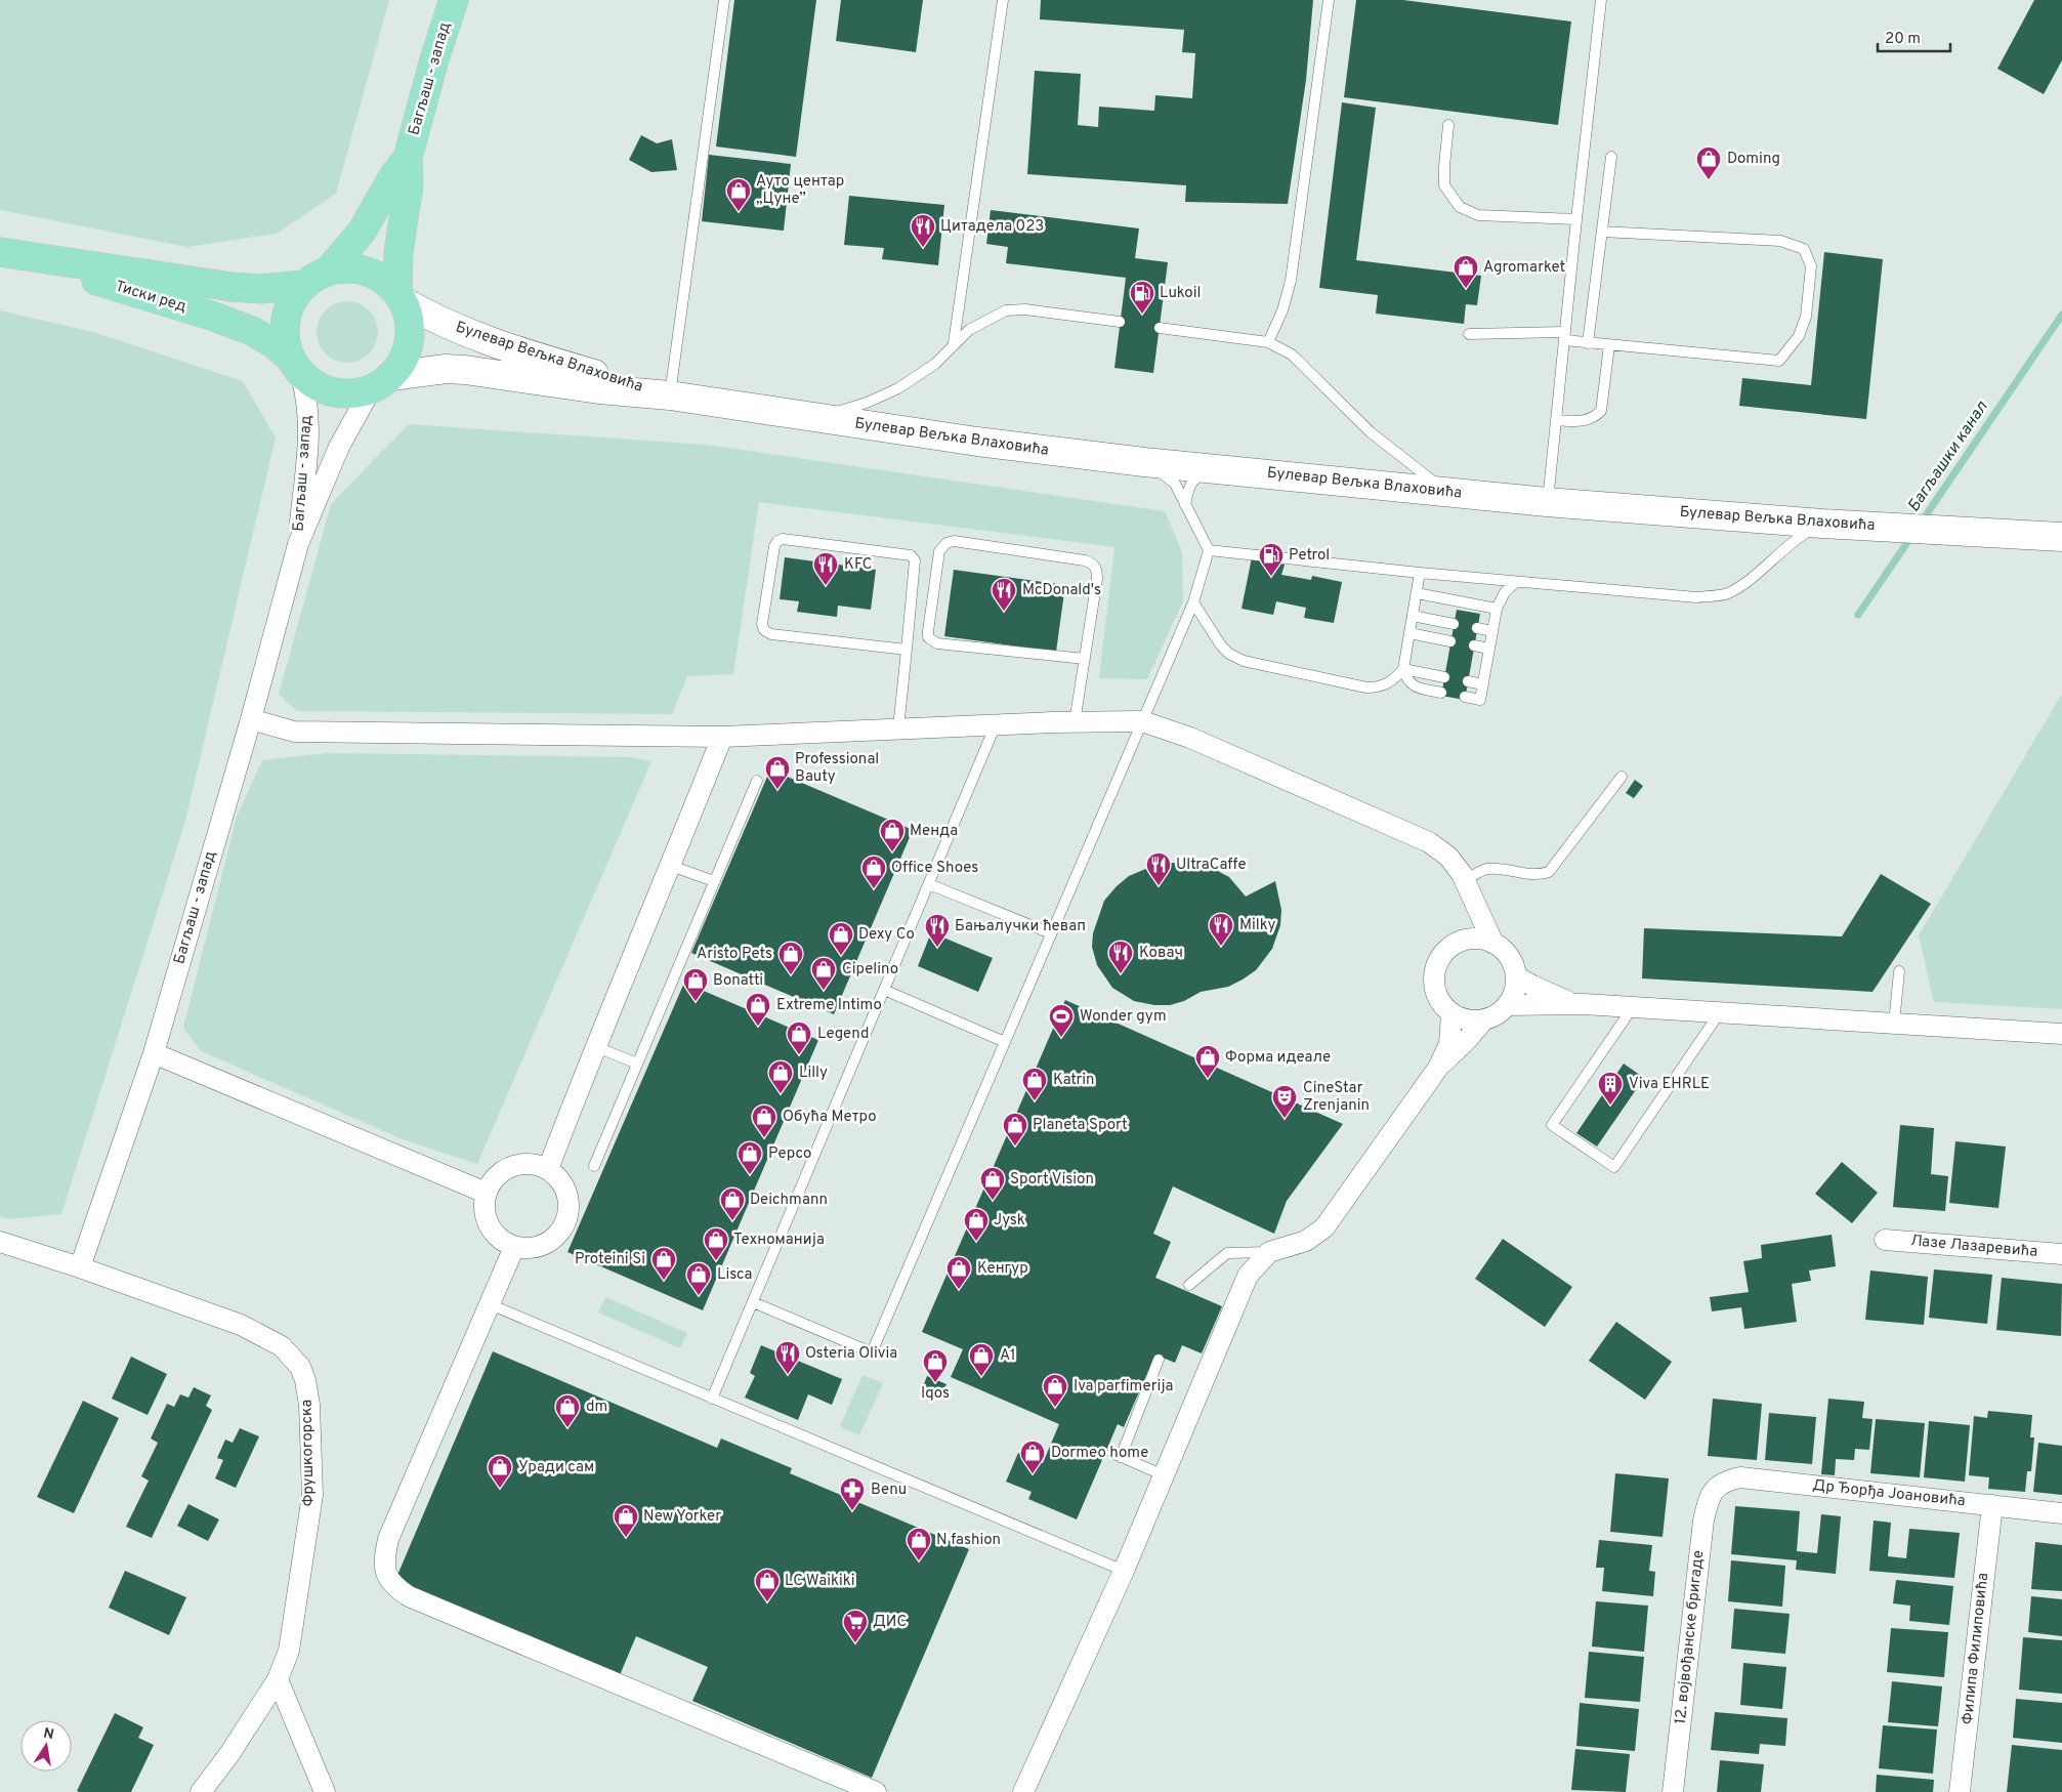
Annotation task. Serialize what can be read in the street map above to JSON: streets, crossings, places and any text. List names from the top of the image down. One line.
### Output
{"streets":{"main road":["Багљаш - запад","Тиски ред","Булевар Вељка Влаховића"],"street":["Лазе Лазаревића","Фрушкогорска","Др Ђорђа Јоановића","12. војвођанске бригаде","Филипа Филиповића"]},"crossings":[["Багљаш - запад","Тиски ред"],["Багљаш - запад","Булевар Вељка Влаховића"],["Багљаш - запад","Фрушкогорска"],["Тиски ред","Булевар Вељка Влаховића"],["Др Ђорђа Јоановића","12. војвођанске бригаде"],["Др Ђорђа Јоановића","Филипа Филиповића"]],"water":["Багљашки канал"],"places":{"shop":["Doming","Ауто центар „Цуне”","Agromarket","Professional Bauty","Менда","Office Shoes","Dexy Co","Aristo Pets","Cipelino","Bonatti","Extreme Intimo","Legend","Форма идеале","Lilly","Katrin","Обућа Метро","Planeta Sport","Pepco","Sport Vision","Deichmann","Jysk","Техноманија","Proteini Si","Кенгур","Lisca","A1","Iqos","Iva parfimerija","dm","Dormeo home","Уради сам","New Yorker","N fashion","LC Waikiki"],"restaurant":["Цитадела 023","KFC","McDonald's","UltraCaffe","Milky","Бањалучки ћевап","Ковач","Osteria Olivia"],"fuel station":["Lukoil","Petrol"],"sports":["Wonder gym"],"building":["Viva EHRLE"],"theatre":["CineStar Zrenjanin"],"pharmacy":["Benu"],"supermarket":["ДИС"]},"scale_bar":"20 m","north":"top"}
